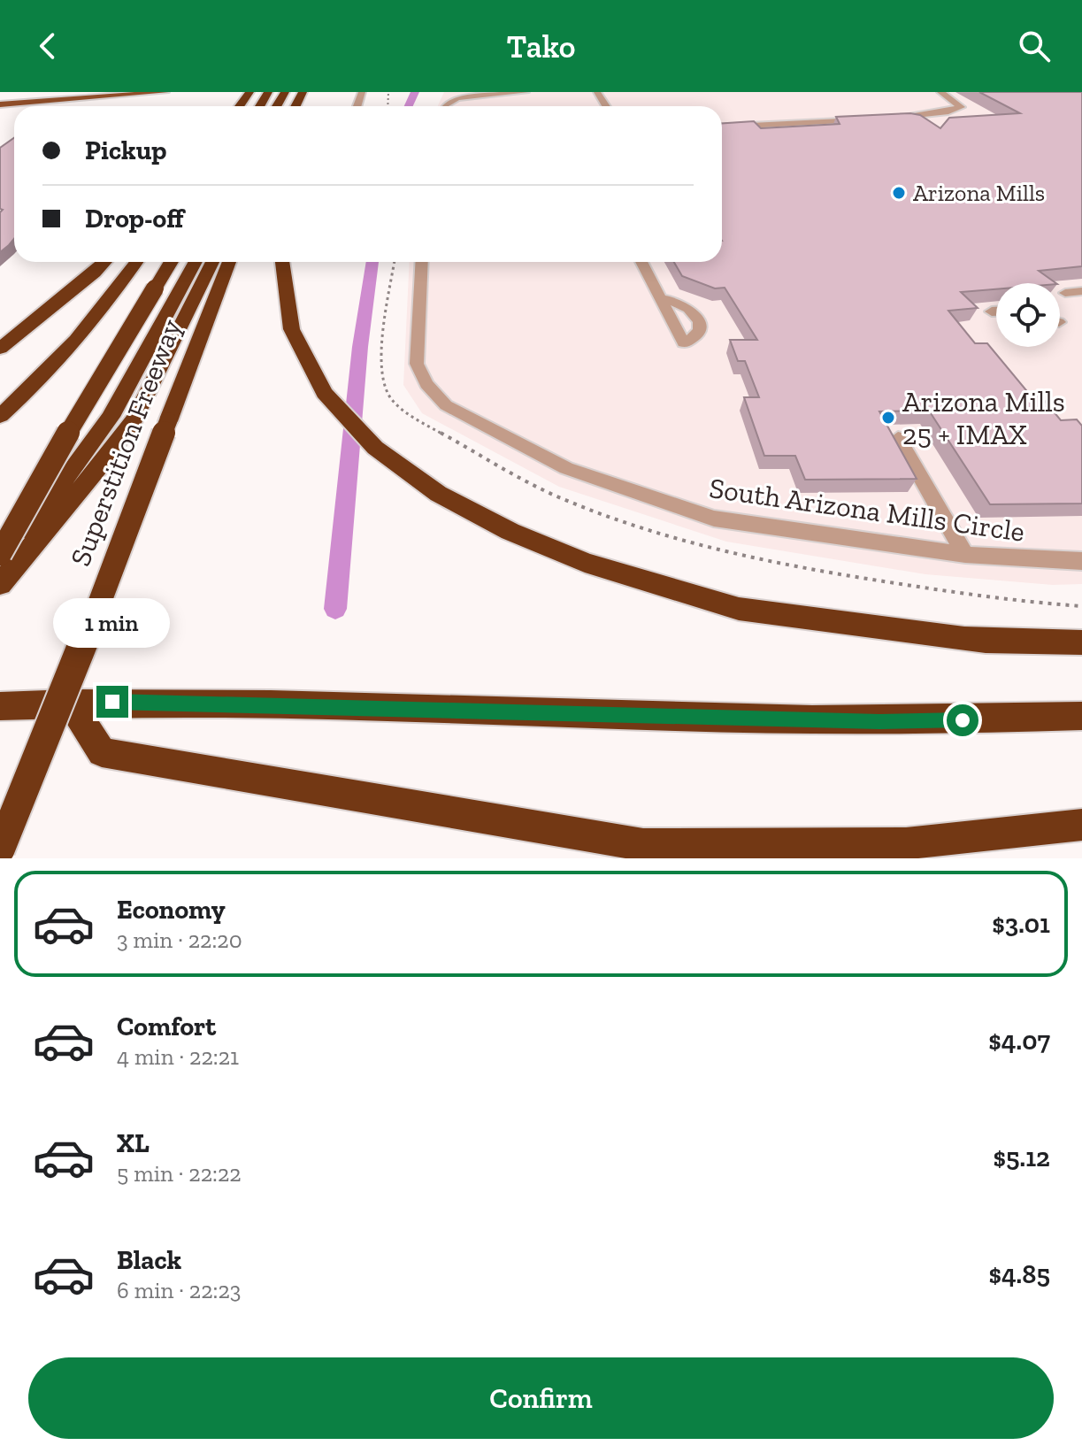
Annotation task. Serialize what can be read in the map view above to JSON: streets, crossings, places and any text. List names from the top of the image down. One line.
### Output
{"streets":{"highway":["Superstition Freeway"],"street":["South Arizona Mills Circle"]},"places":["Arizona Mills","Arizona Mills 25 + IMAX"],"page":{"header":"Tako","banner":["Pickup","Drop-off"],"bubble":"1 min","list":[{"name":"Economy","note":"3 min · 22:20","value":"$3.01"},{"name":"Comfort","note":"4 min · 22:21","value":"$4.07"},{"name":"XL","note":"5 min · 22:22","value":"$5.12"},{"name":"Black","note":"6 min · 22:23","value":"$4.85"}],"buttons":"Confirm"}}
